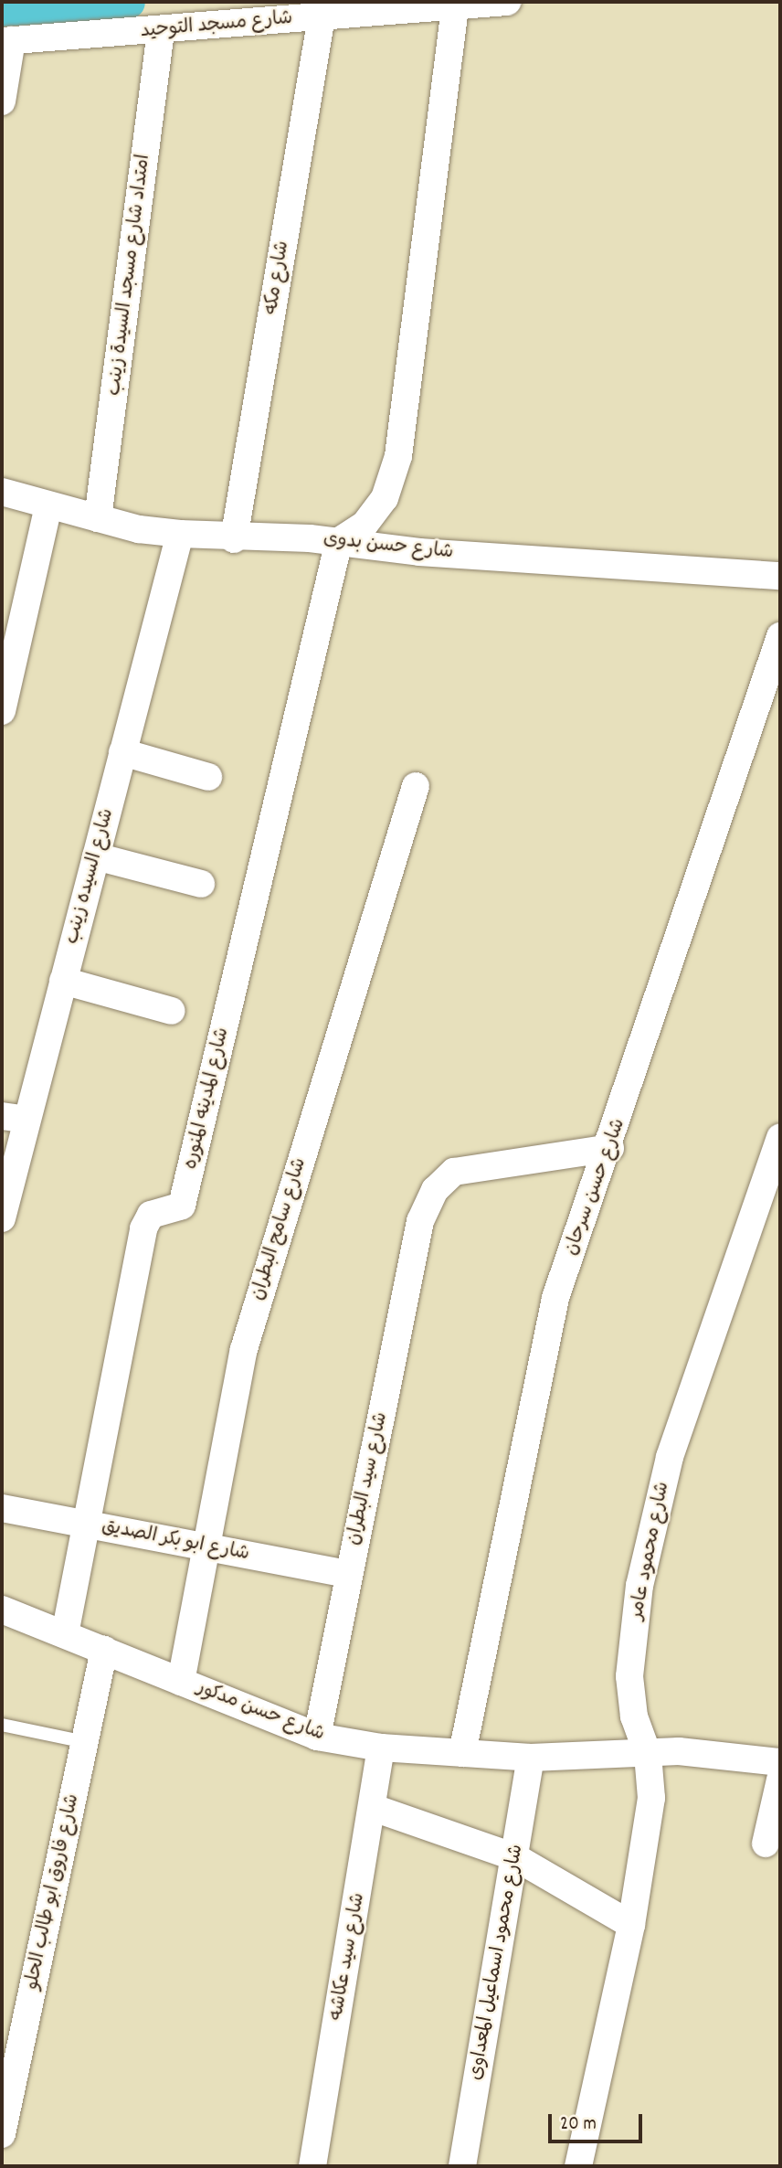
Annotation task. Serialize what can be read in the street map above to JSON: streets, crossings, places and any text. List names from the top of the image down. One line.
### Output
{"streets":{"street":["شارع مسجد التوحيد","امتداد شارع مسجد السيدة زينب","شارع مكه","شارع حسن بدوى","شارع السيده زينب","شارع المدينه المنوره","شارع حسن سرحان","شارع سامح البطران","شارع سيد البطران","شارع ابو بكر الصديق","شارع محمود عامر","شارع حسن مدكور","شارع فاروق ابو طالب الحلو","شارع سيد عكاشه","شارع محمود اسماعيل المعداوى"]},"crossings":[["شارع مسجد التوحيد","امتداد شارع مسجد السيدة زينب"],["شارع مسجد التوحيد","شارع مكه"],["امتداد شارع مسجد السيدة زينب","شارع حسن بدوى"],["شارع مكه","شارع حسن بدوى"],["شارع حسن بدوى","شارع السيده زينب"],["شارع حسن بدوى","شارع المدينه المنوره"],["شارع المدينه المنوره","شارع ابو بكر الصديق"],["شارع المدينه المنوره","شارع حسن مدكور"],["شارع حسن سرحان","شارع سيد البطران"],["شارع حسن سرحان","شارع حسن مدكور"],["شارع سامح البطران","شارع ابو بكر الصديق"],["شارع سامح البطران","شارع حسن مدكور"],["شارع سيد البطران","شارع ابو بكر الصديق"],["شارع سيد البطران","شارع حسن مدكور"],["شارع محمود عامر","شارع حسن مدكور"],["شارع حسن مدكور","شارع فاروق ابو طالب الحلو"],["شارع حسن مدكور","شارع سيد عكاشه"],["شارع حسن مدكور","شارع محمود اسماعيل المعداوى"]],"scale_bar":"20 m"}
